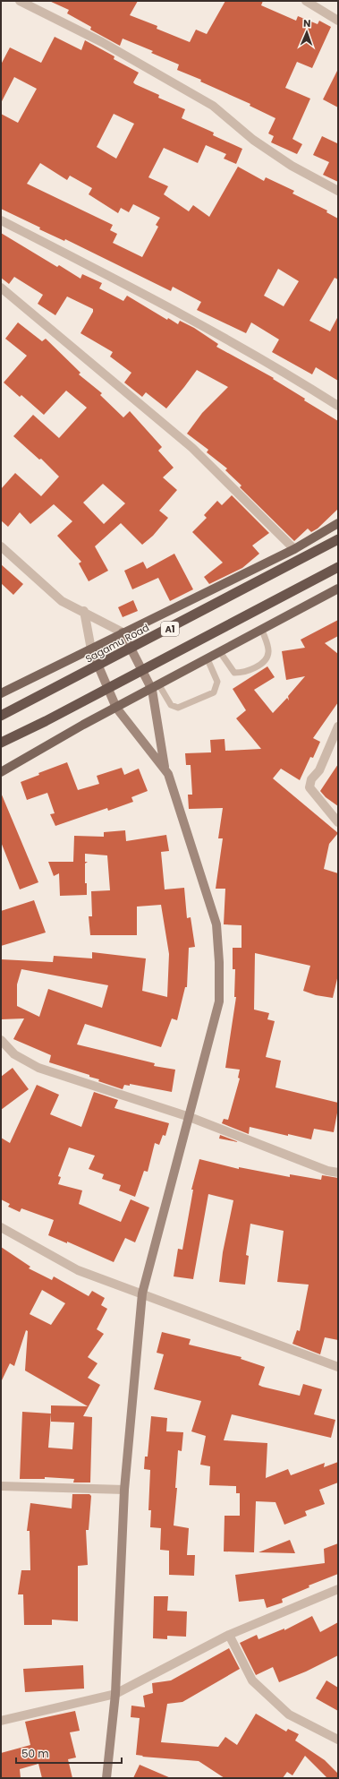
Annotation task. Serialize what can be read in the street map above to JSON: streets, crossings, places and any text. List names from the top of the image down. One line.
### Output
{"streets":{"highway":["A1","Sagamu Road"]},"scale_bar":"50 m","north":"top"}
